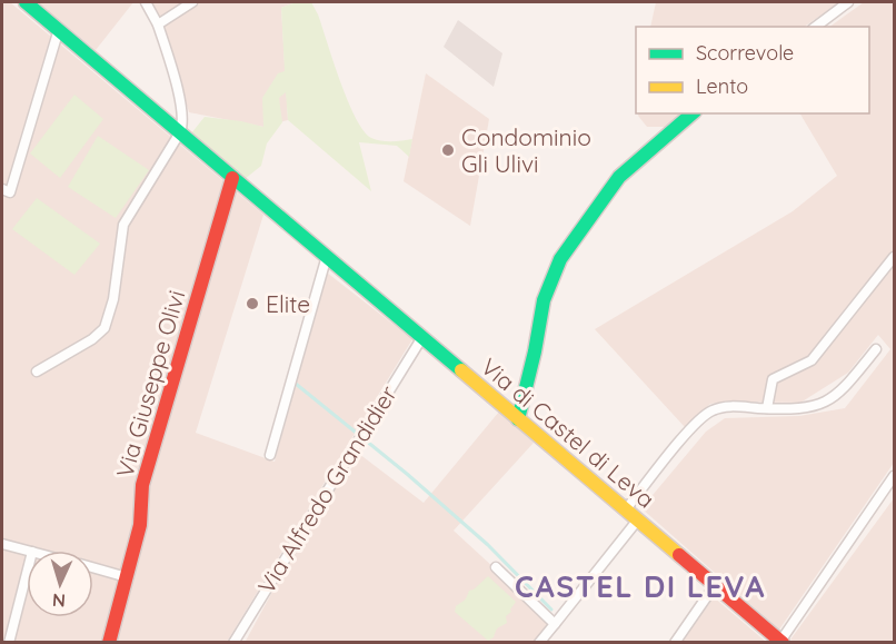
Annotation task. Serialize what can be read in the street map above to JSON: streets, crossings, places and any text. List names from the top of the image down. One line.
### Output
{"streets":{"street":["Via Giuseppe Olivi","Via di Castel di Leva","Via Alfredo Grandidier"]},"crossings":[["Via Giuseppe Olivi","Via di Castel di Leva"],["Via di Castel di Leva","Via Alfredo Grandidier"]],"districts":["CASTEL DI LEVA"],"places":["Condominio Gli Ulivi","Elite"],"legend":["Scorrevole","Lento"],"north":"bottom"}
